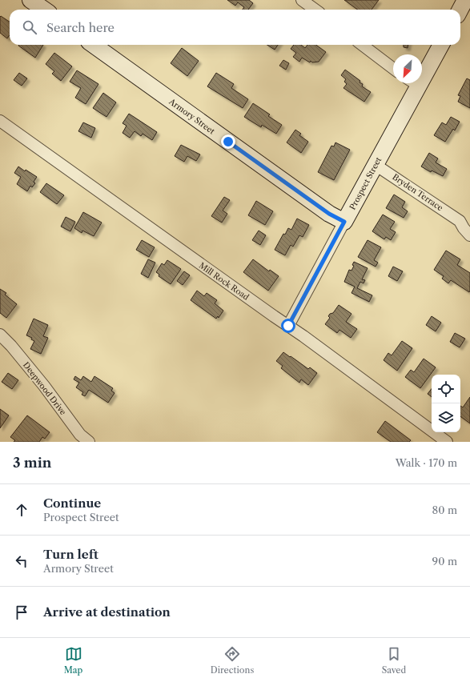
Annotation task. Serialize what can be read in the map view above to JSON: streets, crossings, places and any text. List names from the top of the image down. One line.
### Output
{"streets":{"main road":["Armory Street","Prospect Street"],"street":["Bryden Terrace","Mill Rock Road","Deepwood Drive"]},"crossings":[["Armory Street","Prospect Street"],["Prospect Street","Bryden Terrace"],["Prospect Street","Mill Rock Road"]],"north":"bottom left","page":{"search":"Search here","heading":["3 min","Walk · 170 m"],"list":[["Continue","Prospect Street","80 m"],["Turn left","Armory Street","90 m"],"Arrive at destination"],"nav":["Map","Directions","Saved"]}}
